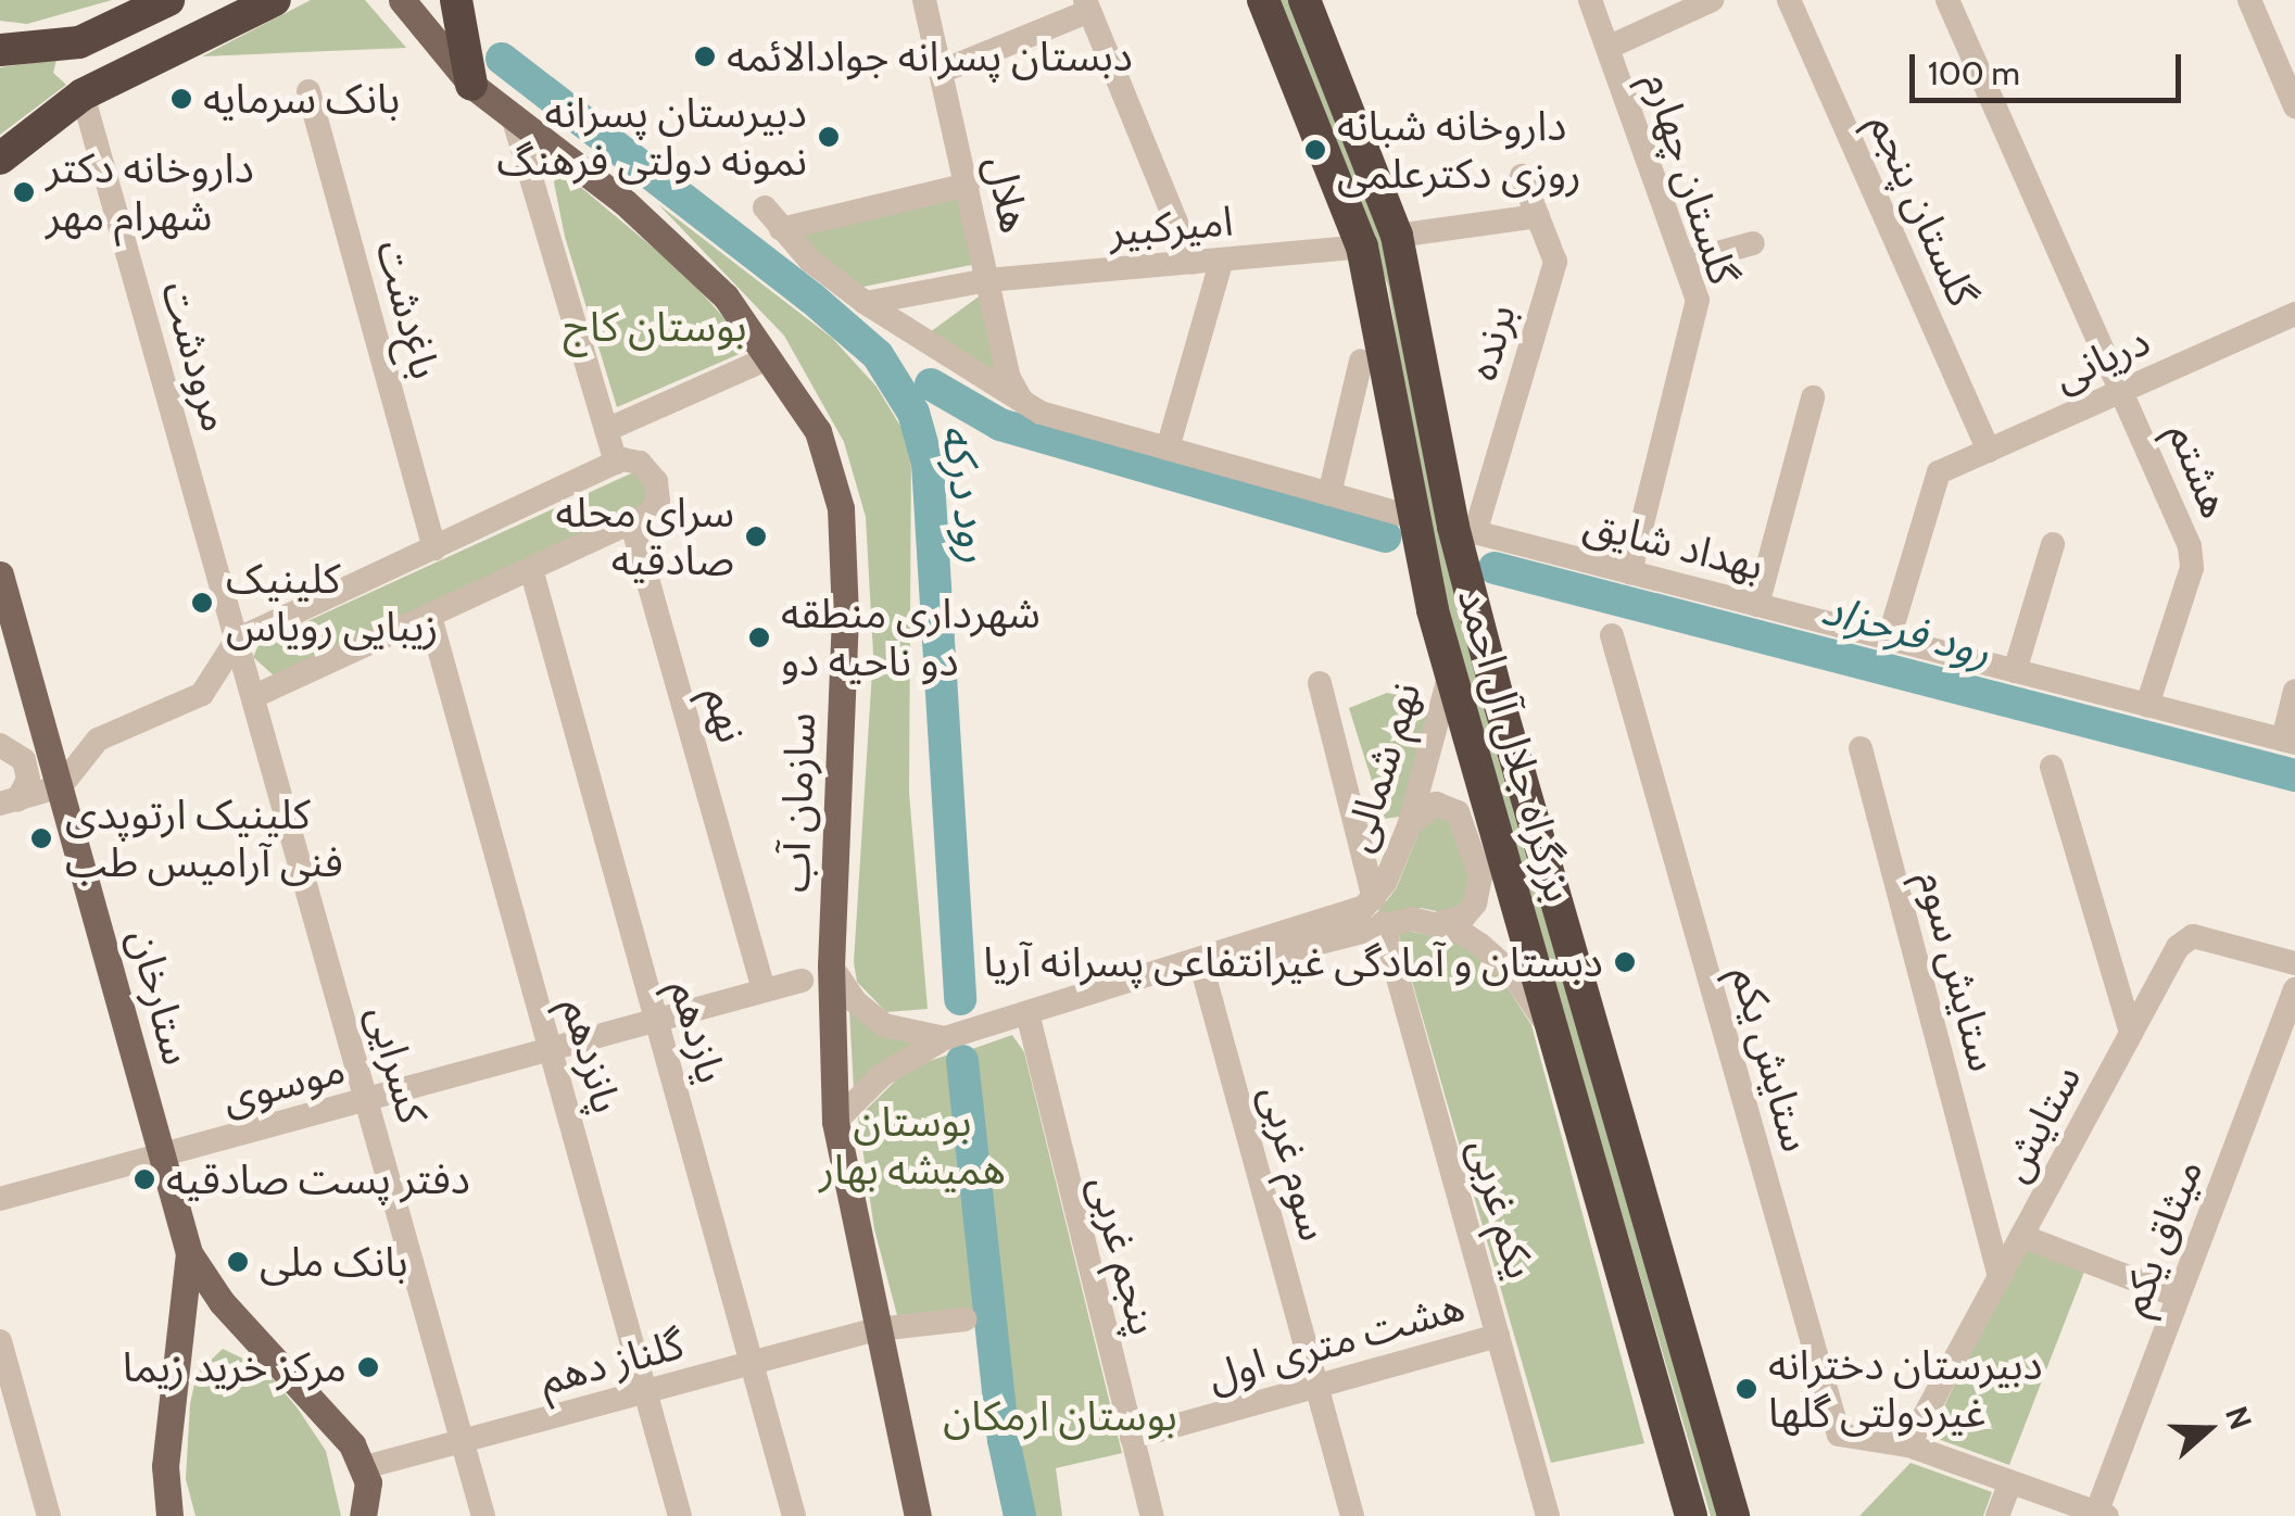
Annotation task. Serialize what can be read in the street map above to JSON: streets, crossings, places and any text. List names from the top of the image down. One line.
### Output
{"streets":{"highway":["بزرگراه جلال آل احمد"],"main road":["سازمان آب","ستارخان"],"street":["گلستان چهارم","هلال","گلستان پنجم","امیرکبیر","باغ‌دشت","برنده","مرودشت","دریانی","هشتم","بهداد شایق","نهم","نهم شمالی","ستایش سوم","یازدهم","پانزدهم","ستایش یکم","کسرایی","موسوی","ستایش","سوم غربی","یکم غربی","میثاق یکم","پنجم غربی","هشت‌ متری اول","گلناز دهم"]},"crossings":[["گلستان چهارم","بهداد شایق"],["هلال","امیرکبیر"],["گلستان پنجم","دریانی"],["امیرکبیر","بزرگراه جلال آل احمد"],["برنده","بهداد شایق"],["برنده","بزرگراه جلال آل احمد"],["مرودشت","کسرایی"],["دریانی","هشتم"],["دریانی","بهداد شایق"],["هشتم","بهداد شایق"],["بهداد شایق","بزرگراه جلال آل احمد"],["نهم","موسوی"],["بزرگراه جلال آل احمد","نهم شمالی"],["نهم شمالی","سازمان آب"],["نهم شمالی","سوم غربی"],["نهم شمالی","یکم غربی"],["نهم شمالی","پنجم غربی"],["سازمان آب","گلناز دهم"],["ستایش سوم","ستایش"],["ستارخان","موسوی"],["یازدهم","موسوی"],["یازدهم","گلناز دهم"],["پانزدهم","موسوی"],["پانزدهم","گلناز دهم"],["ستایش یکم","ستایش"],["ستایش یکم","میثاق یکم"],["کسرایی","موسوی"],["کسرایی","گلناز دهم"],["سوم غربی","هشت‌ متری اول"],["یکم غربی","هشت‌ متری اول"],["پنجم غربی","هشت‌ متری اول"]],"water":["رود درکه","رود فرحزاد"],"parks":["بوستان کاج","بوستان همیشه بهار","بوستان ارمکان"],"places":["دبستان پسرانه جوادالائمه","بانک سرمایه","دبيرستان پسرانه نمونه دولتی فرهنگ","داروخانه شبانه روزی دکترعلمی","داروخانه دکتر شهرام مهر","سرای محله صادقیه","کلینیک زیبایی رویاس","شهرداری منطقه دو ناحیه دو","کلینیک ارتوپدی فنی آرامیس طب","دبستان و آمادگی غیرانتفاعی پسرانه آریا","دفتر پست صادقیه","بانک ملی","مرکز خرید زیما","دبیرستان دخترانه غیردولتی گلها"],"scale_bar":"100 m","north":"right"}
